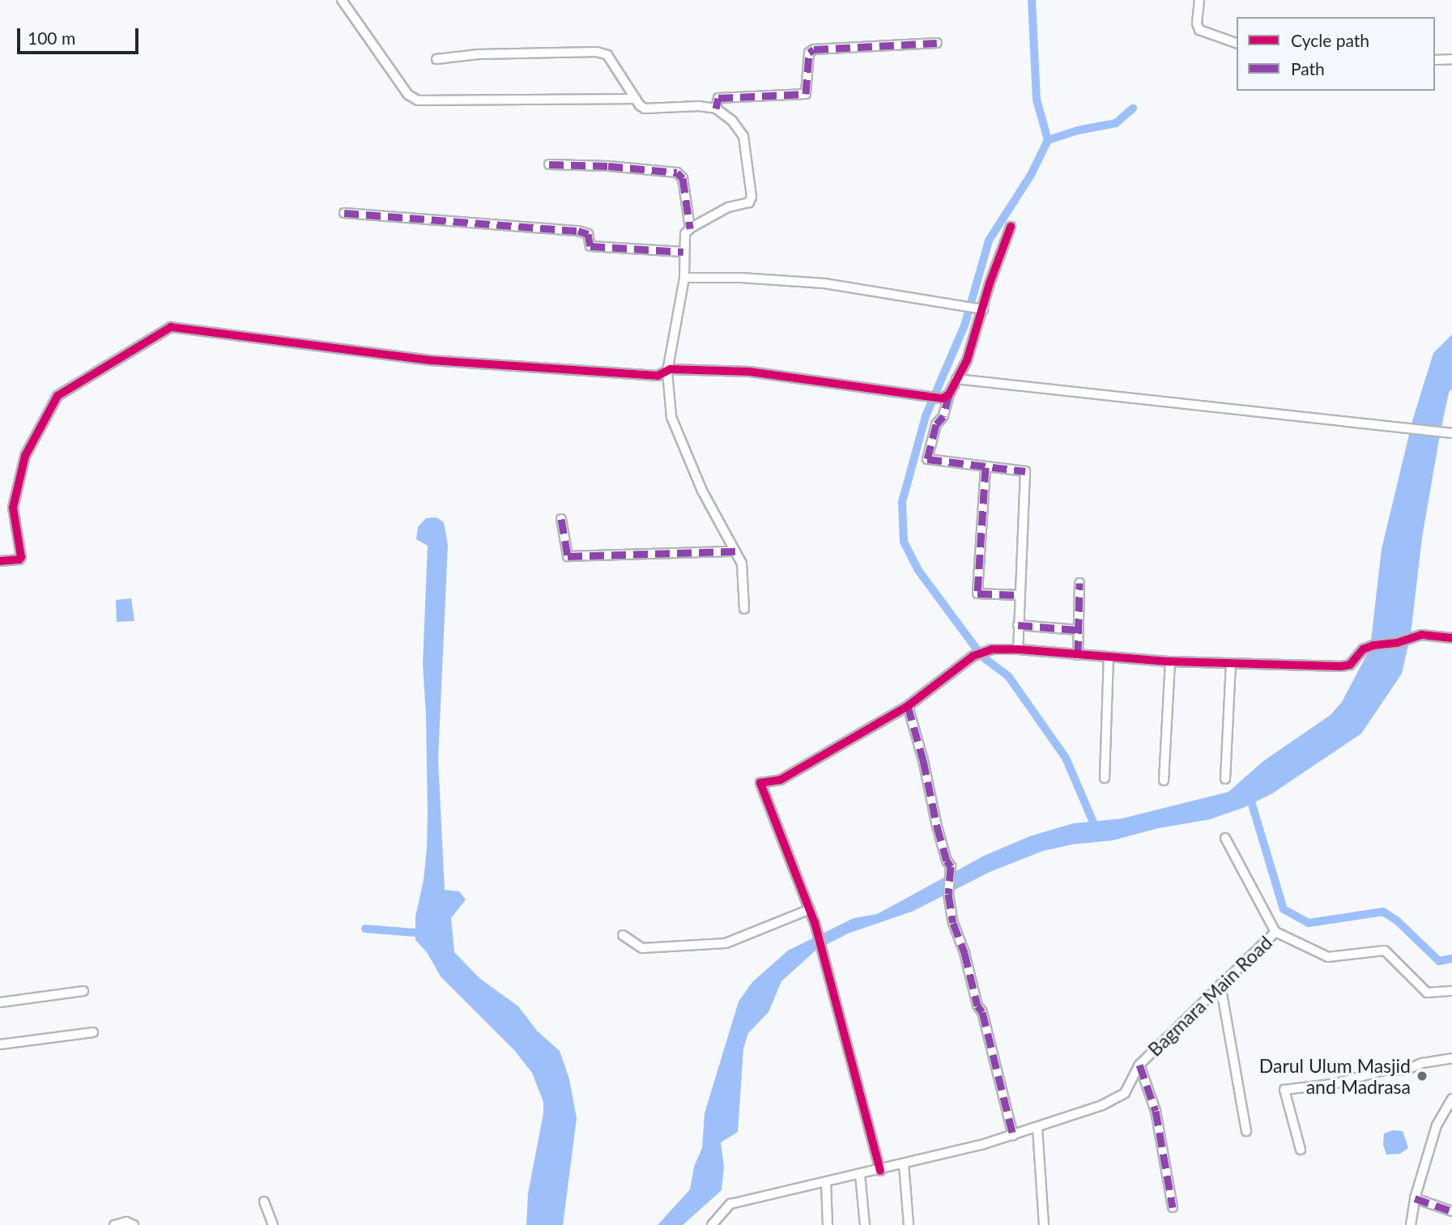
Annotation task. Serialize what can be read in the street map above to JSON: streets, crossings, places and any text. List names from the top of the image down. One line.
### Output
{"streets":{"street":["Bagmara Main Road"]},"places":["Darul Ulum Masjid and Madrasa"],"legend":["Cycle path","Path"],"scale_bar":"100 m"}
